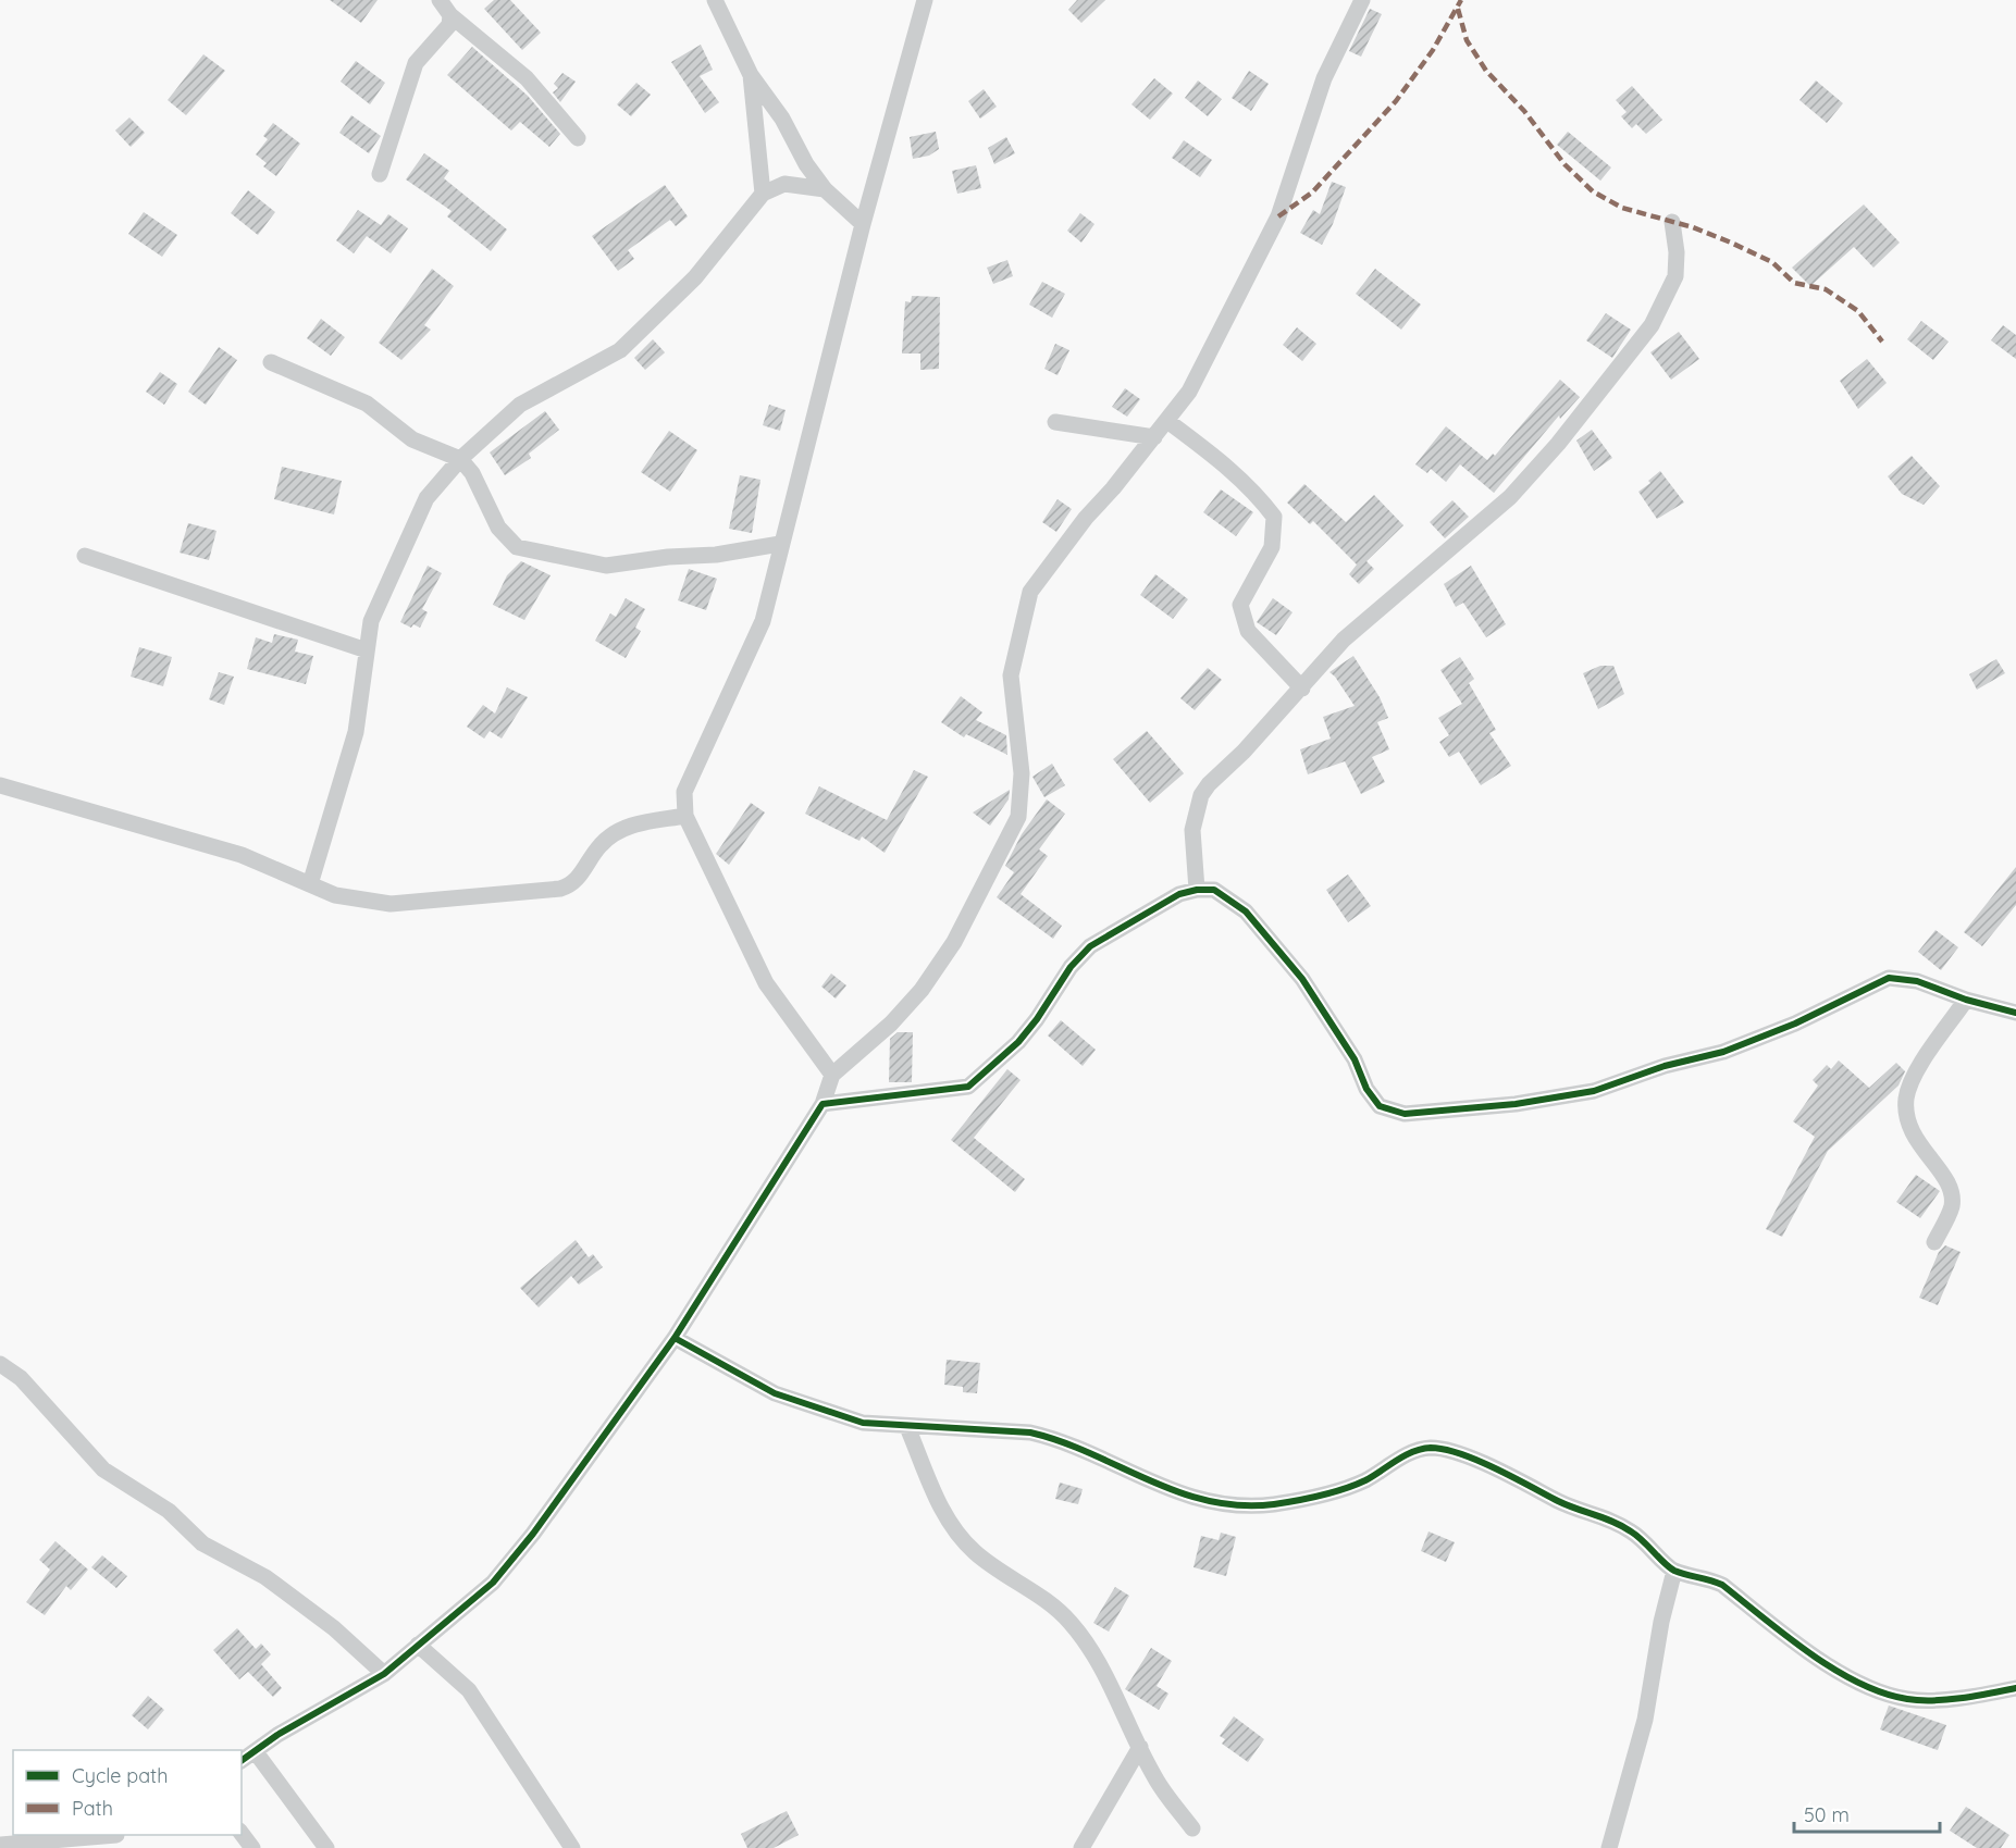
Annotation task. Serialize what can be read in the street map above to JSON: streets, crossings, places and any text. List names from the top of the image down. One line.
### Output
{"legend":["Cycle path","Path"],"scale_bar":"50 m"}
